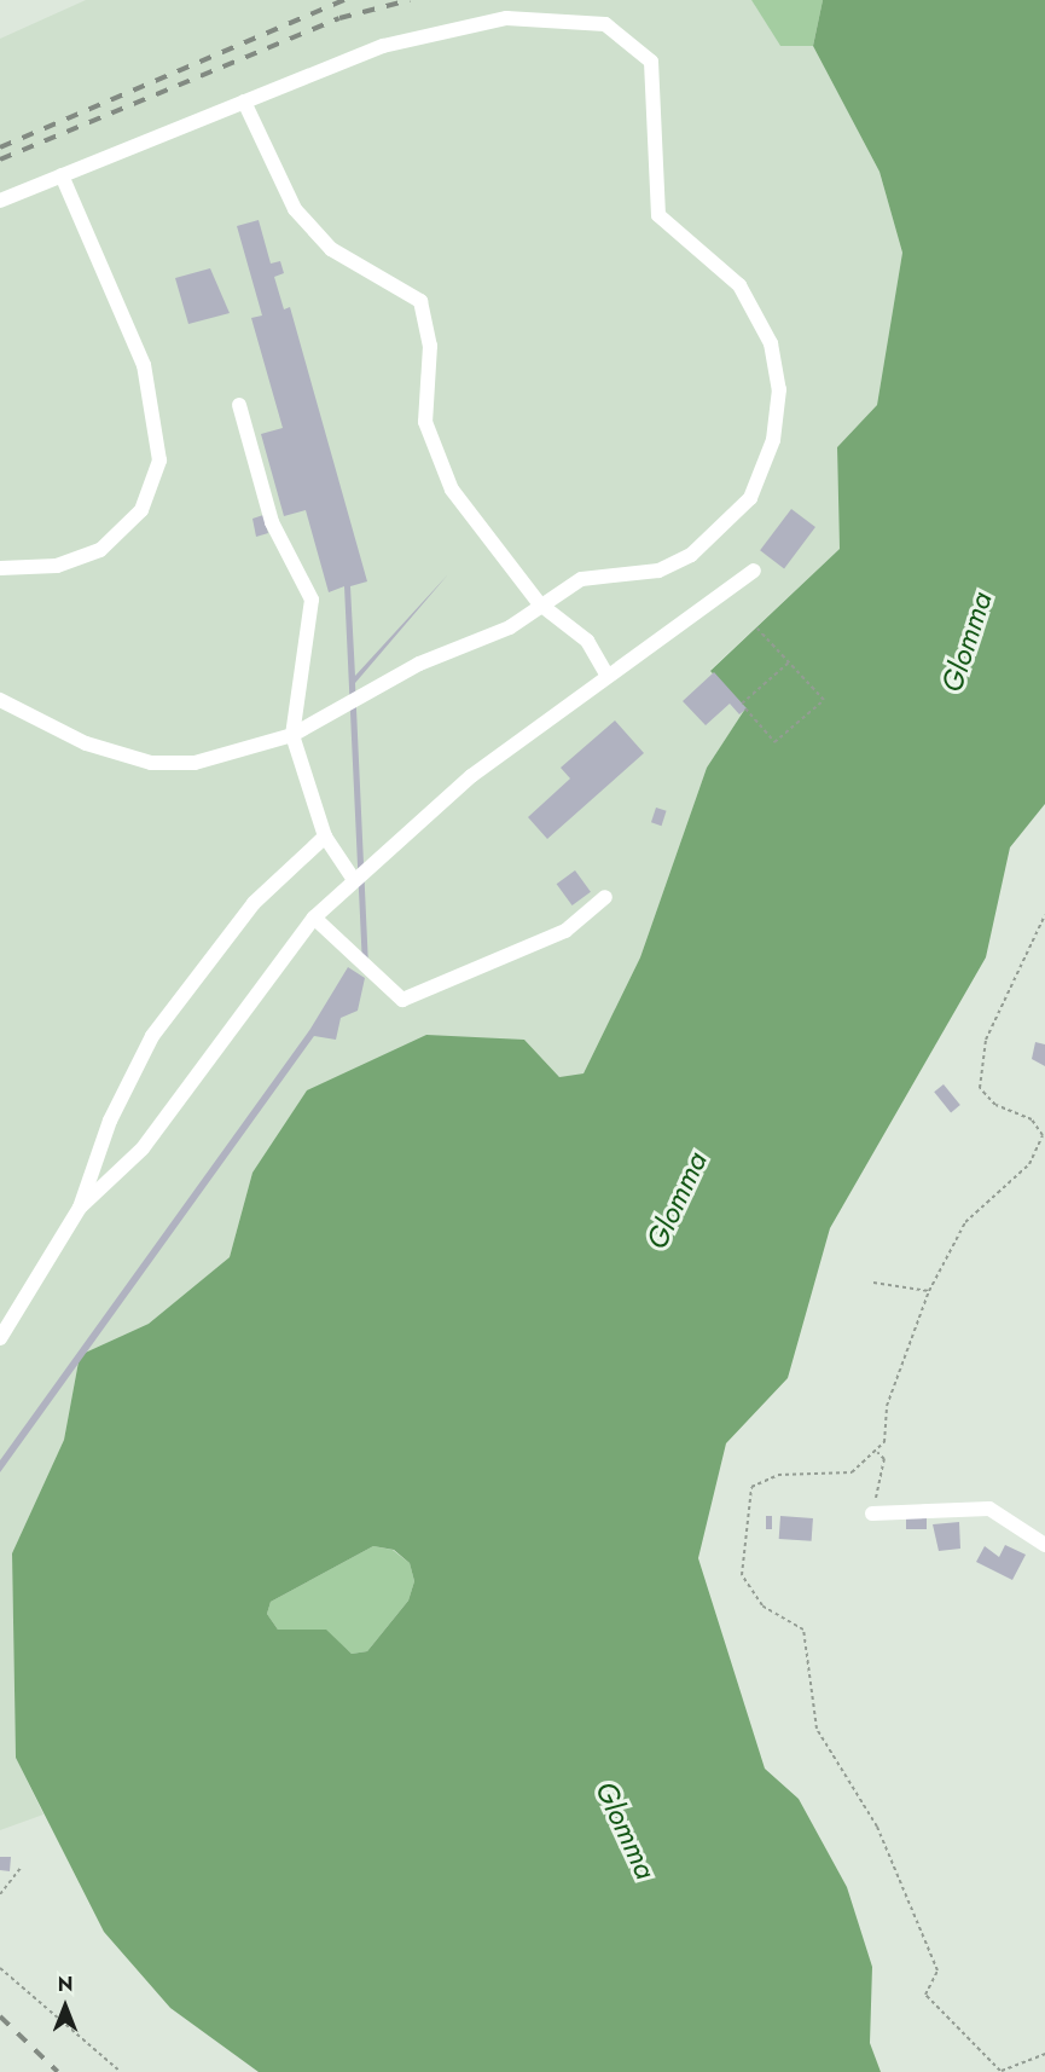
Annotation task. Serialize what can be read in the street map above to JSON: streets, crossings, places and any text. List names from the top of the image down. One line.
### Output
{"water":["Glomma"],"north":"top"}
